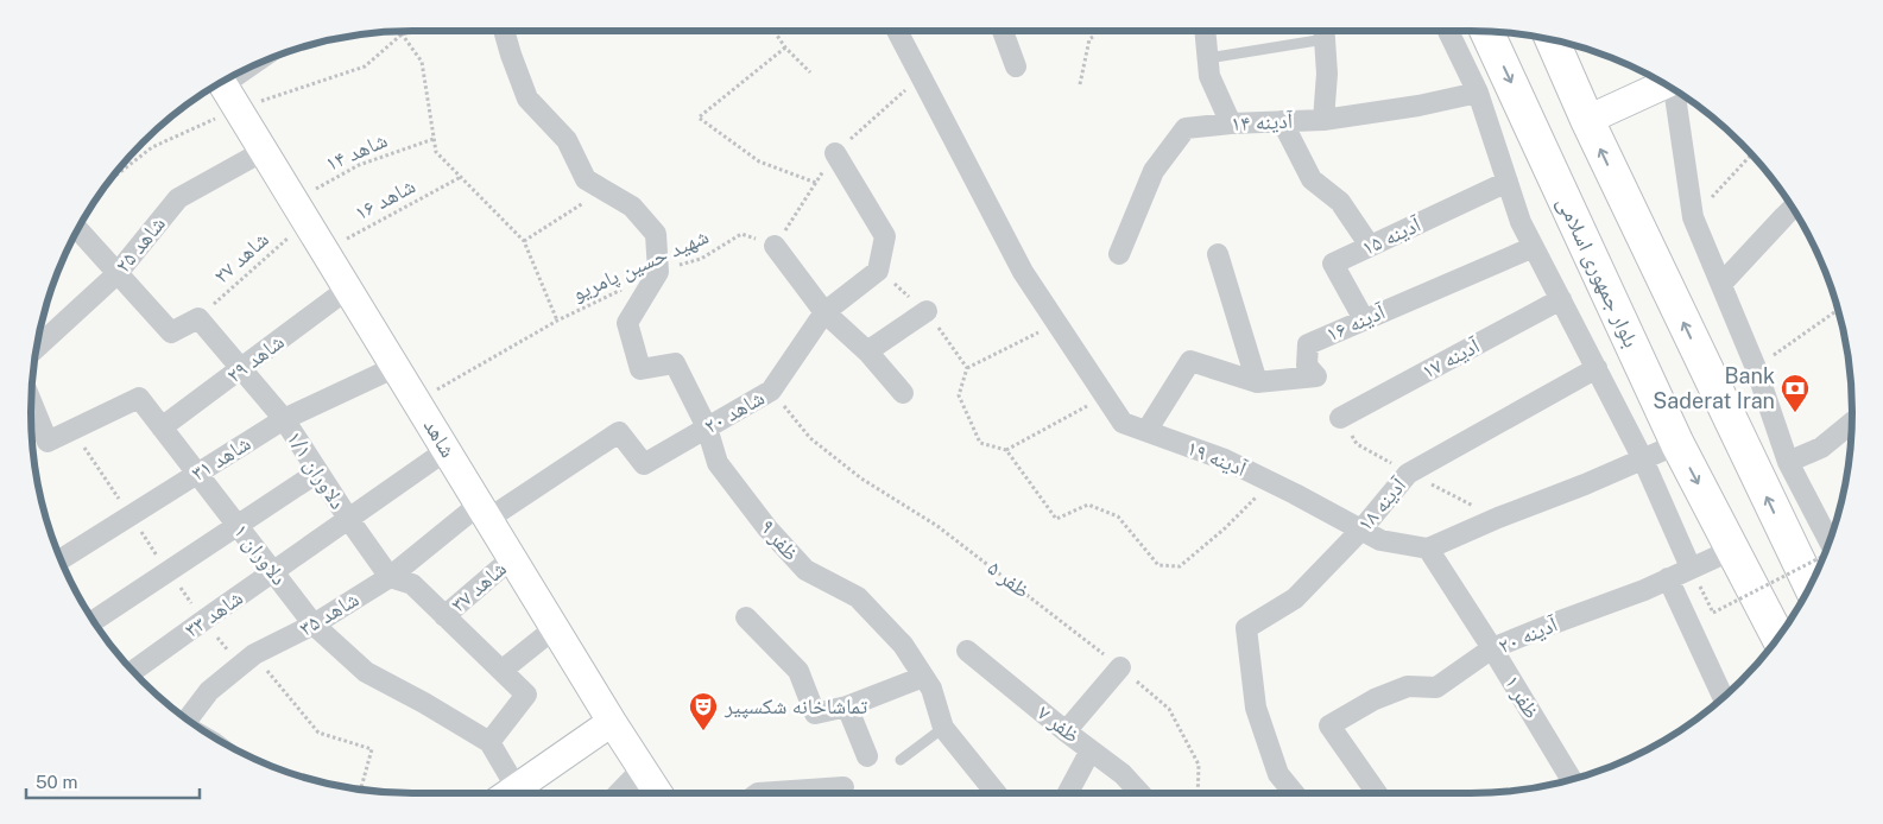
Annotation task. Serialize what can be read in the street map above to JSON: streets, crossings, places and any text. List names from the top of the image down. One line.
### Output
{"streets":{"main road":["بلوار جمهوری اسلامی","شاهد"],"street":["آدینه ۱۴","آدینه ۱۵","شاهد ۲۵","آدینه ۱۶","شاهد ۲۹","آدینه ۱۷","شاهد ۲۰","شاهد ۳۱","آدینه ۱۹","دلاوران ۱/۱","آدینه ۱۸","ظفر ۹","دلاوران ۱","شاهد ۳۷","شاهد ۳۳","شاهد ۳۵","آدینه ۲۰","ظفر ۱","ظفر ۷"],"path":["شاهد ۱۴","شاهد ۱۶","شاهد ۲۷","شهید حسین پامریو","ظفر ۵"]},"crossings":[["شاهد ۱۴","شاهد ۲۷"],["شاهد ۱۴","شاهد"],["شاهد ۱۶","شاهد"],["آدینه ۱۵","آدینه ۱۶"],["شاهد ۲۵","شاهد"],["شاهد ۲۷","شاهد"],["شاهد ۲۷","دلاوران ۱/۱"],["شهید حسین پامریو","شاهد"],["شهید حسین پامریو","ظفر ۹"],["بلوار جمهوری اسلامی","آدینه ۲۰"],["آدینه ۱۶","آدینه ۱۹"],["شاهد ۲۹","شاهد"],["شاهد ۲۹","دلاوران ۱/۱"],["شاهد ۲۹","دلاوران ۱"],["شاهد ۲۰","شاهد"],["شاهد ۲۰","ظفر ۹"],["شاهد ۲۰","ظفر ۵"],["شاهد ۲۰","شاهد ۳۵"],["شاهد","شاهد ۳۱"],["شاهد","شاهد ۳۷"],["شاهد","شاهد ۳۳"],["شاهد","شاهد ۳۵"],["شاهد ۳۱","دلاوران ۱/۱"],["شاهد ۳۱","دلاوران ۱"],["آدینه ۱۹","آدینه ۱۸"],["آدینه ۱۹","ظفر ۱"],["دلاوران ۱/۱","شاهد ۳۳"],["دلاوران ۱/۱","شاهد ۳۵"],["دلاوران ۱","شاهد ۳۳"],["دلاوران ۱","شاهد ۳۵"],["آدینه ۲۰","ظفر ۱"]],"places":{"bank":["Bank Saderat Iran"],"theatre":["تماشاخانه شکسپیر"]},"scale_bar":"50 m"}
